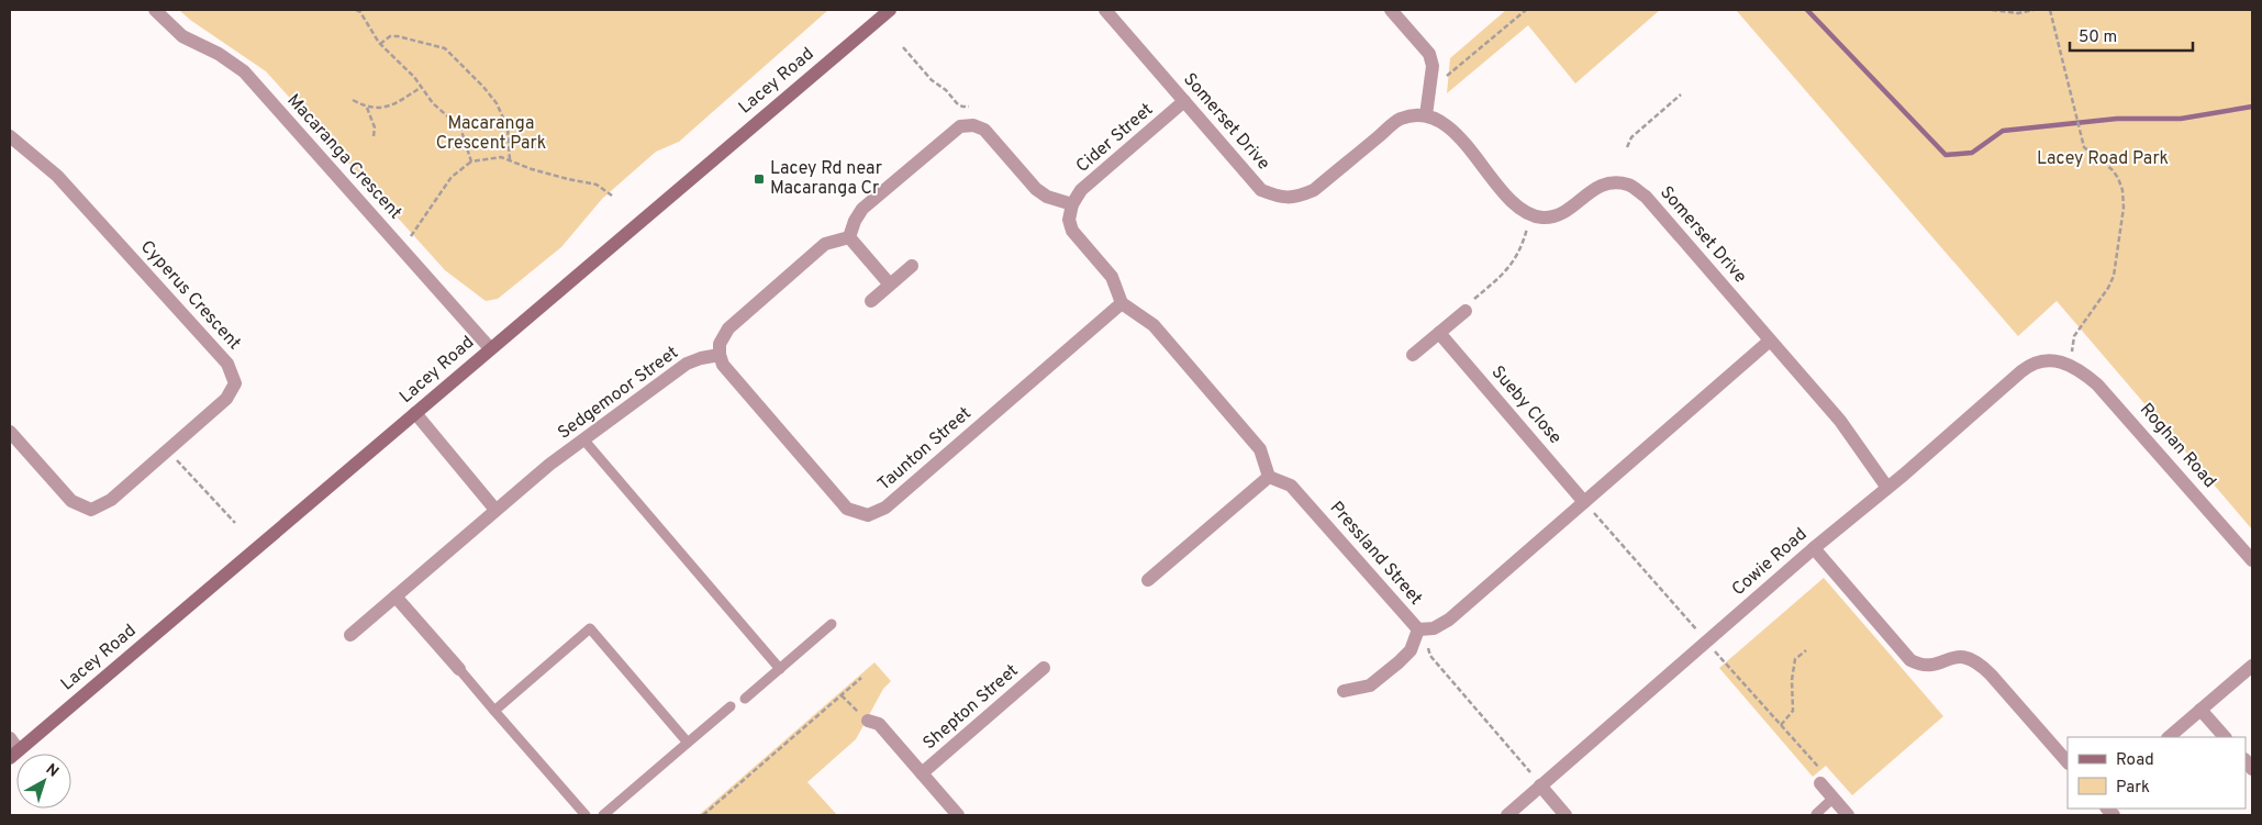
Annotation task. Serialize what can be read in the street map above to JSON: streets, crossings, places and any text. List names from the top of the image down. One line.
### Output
{"streets":{"street":["Lacey Road","Somerset Drive","Cider Street","Macaranga Crescent","Cyperus Crescent","Sedgemoor Street","Sueby Close","Roghan Road","Taunton Street","Pressland Street","Cowie Road","Shepton Street"]},"crossings":[["Lacey Road","Macaranga Crescent"],["Somerset Drive","Cider Street"],["Somerset Drive","Pressland Street"],["Somerset Drive","Cowie Road"],["Sedgemoor Street","Taunton Street"],["Sueby Close","Pressland Street"],["Roghan Road","Cowie Road"]],"parks":["Macaranga Crescent Park","Lacey Road Park"],"places":{"transit":["Lacey Rd near Macaranga Cr"]},"legend":["Road","Park"],"scale_bar":"50 m","north":"top right"}
